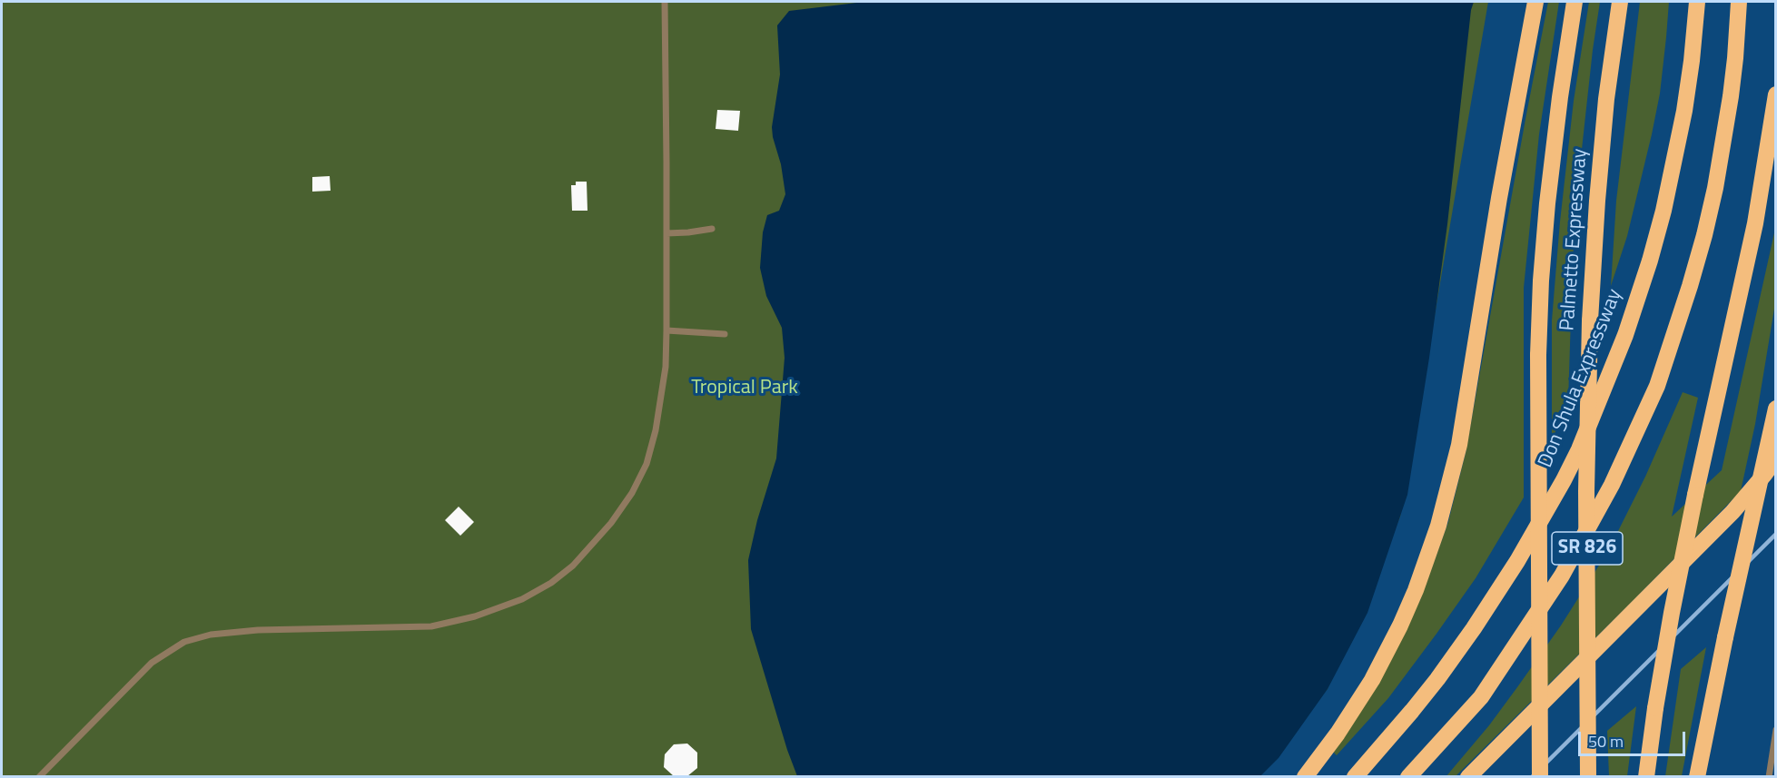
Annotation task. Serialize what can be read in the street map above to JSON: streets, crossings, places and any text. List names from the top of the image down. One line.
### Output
{"streets":{"highway":["Palmetto Expressway","Don Shula Expressway","SR 826"]},"parks":["Tropical Park"],"scale_bar":"50 m"}
